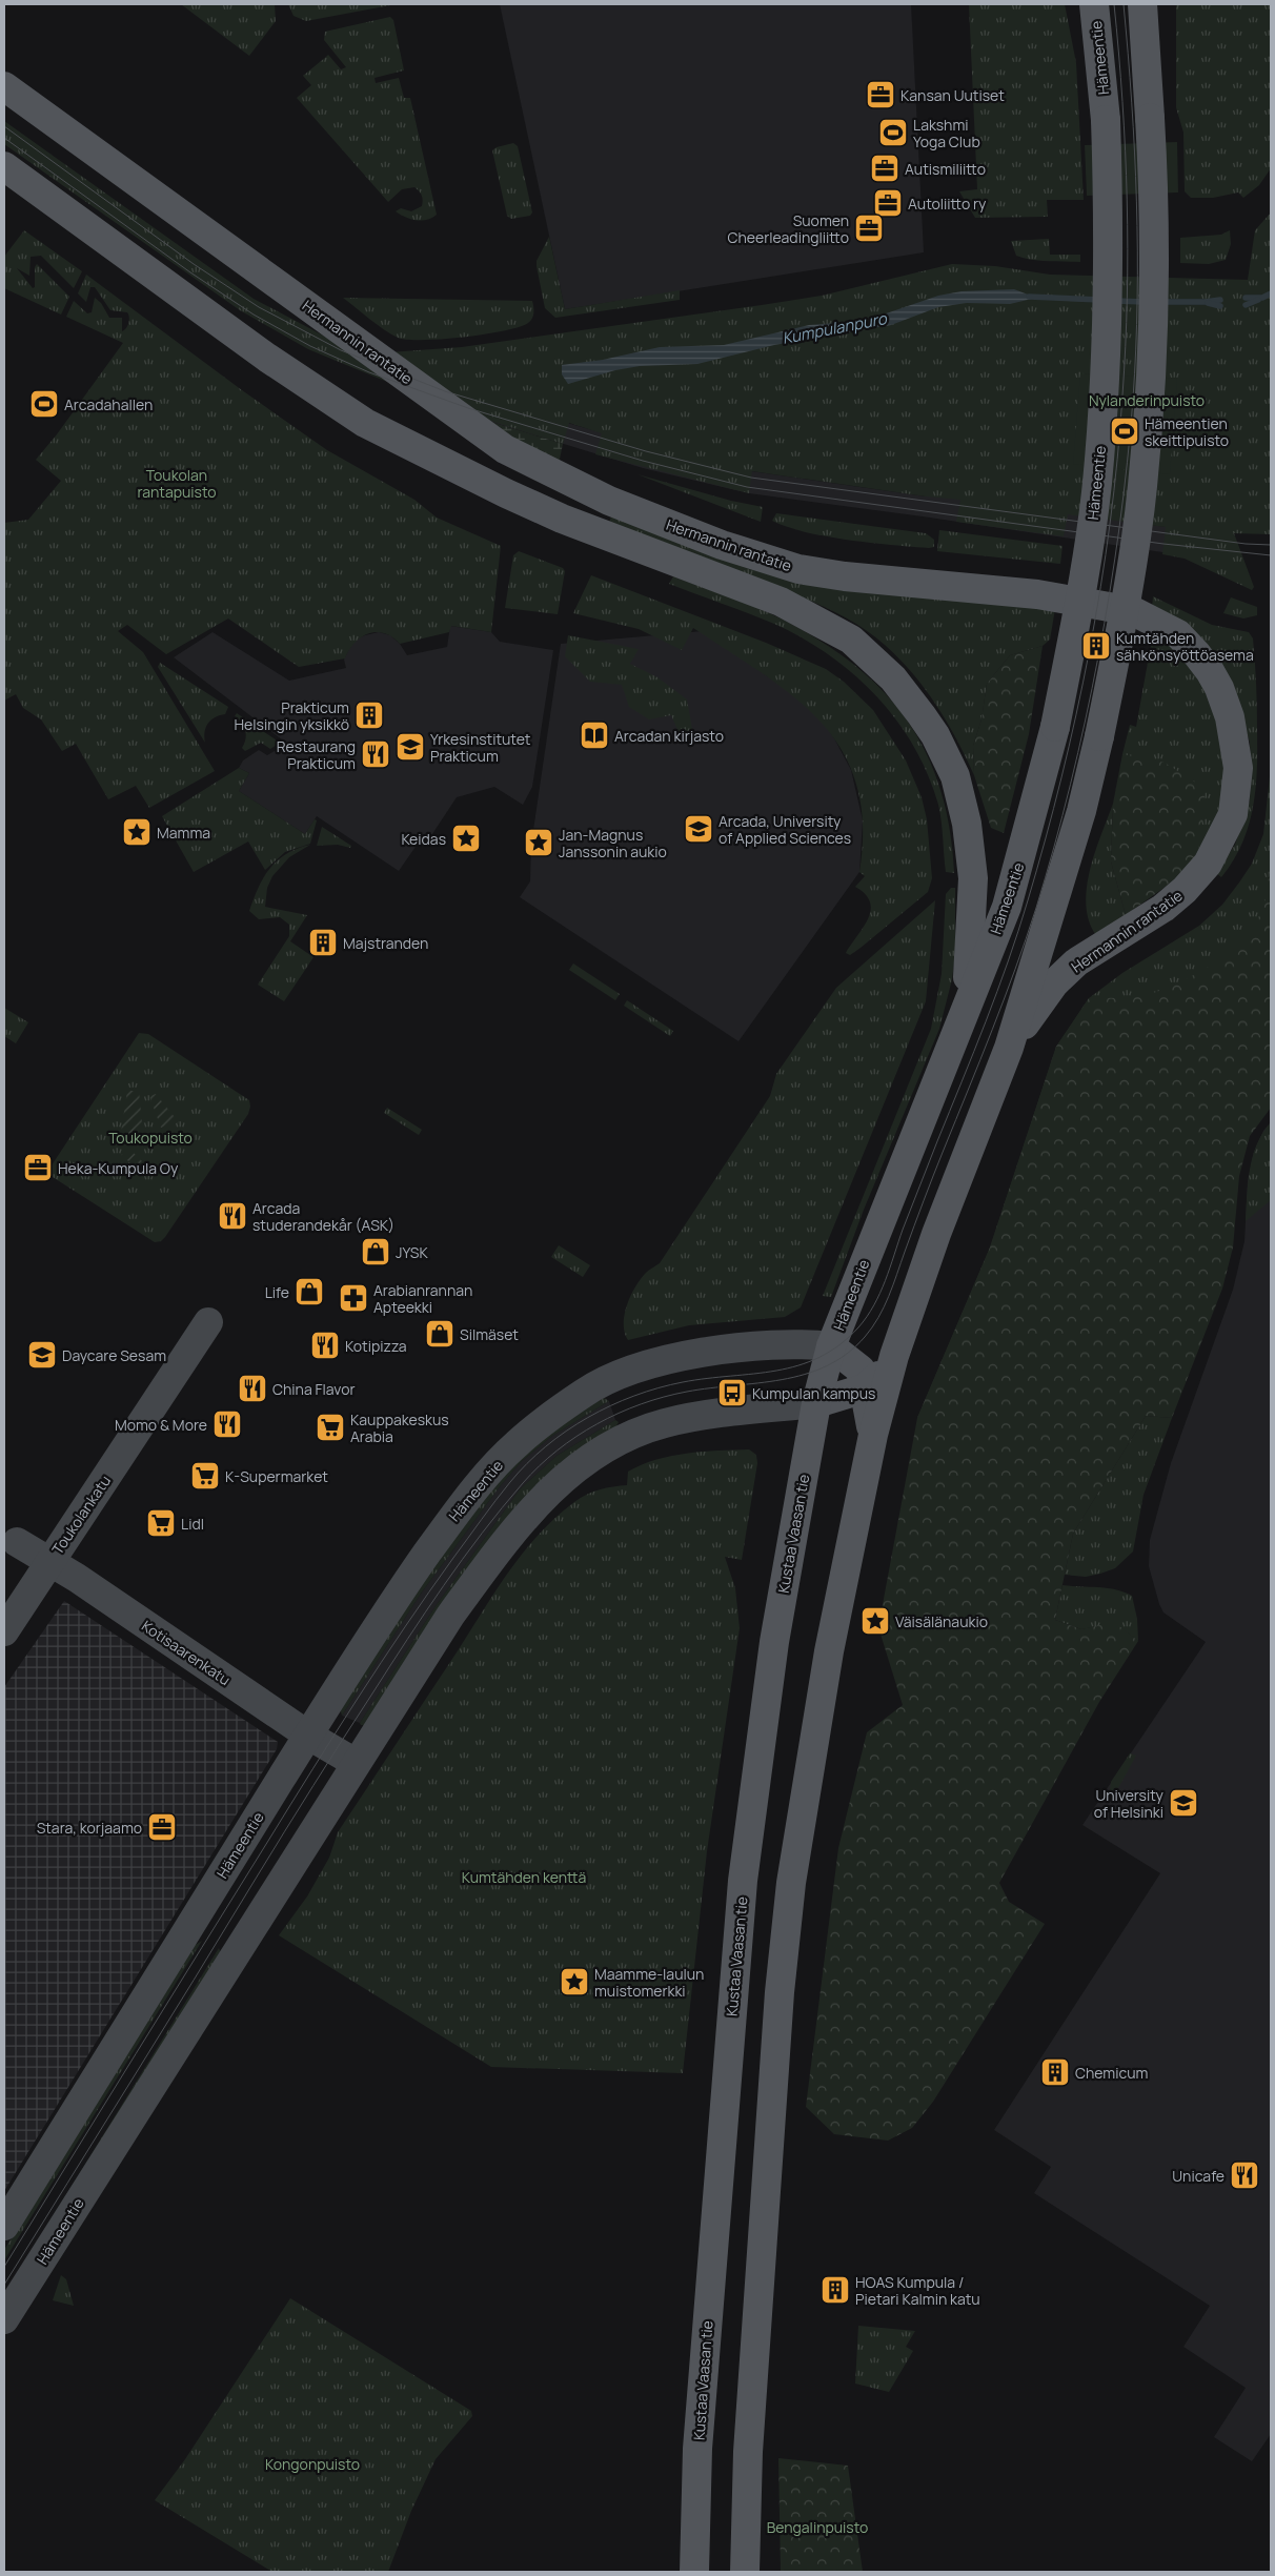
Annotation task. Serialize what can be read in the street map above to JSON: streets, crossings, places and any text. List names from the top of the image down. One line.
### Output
{"streets":{"main road":["Hämeentie","Hermannin rantatie","Toukolankatu","Kustaa Vaasan tie","Kotisaarenkatu"]},"crossings":[["Hämeentie","Kustaa Vaasan tie"],["Hämeentie","Kotisaarenkatu"],["Toukolankatu","Kotisaarenkatu"]],"water":["Kumpulanpuro"],"parks":["Nylanderinpuisto","Toukolan rantapuisto","Toukopuisto","Kumtähden kenttä","Kongonpuisto","Bengalinpuisto"],"places":{"office":["Kansan Uutiset","Autismiliitto","Autoliitto ry","Suomen Cheerleadingliitto","Heka-Kumpula Oy","Stara, korjaamo"],"sports":["Lakshmi Yoga Club","Arcadahallen","Hämeentien skeittipuisto"],"building":["Kumtähden sähkönsyöttöasema","Prakticum Helsingin yksikkö","Majstranden","Chemicum","HOAS Kumpula / Pietari Kalmin katu"],"library":["Arcadan kirjasto"],"school or university":["Yrkesinstitutet Prakticum","Arcada, University of Applied Sciences","Daycare Sesam","University of Helsinki"],"restaurant":["Restaurang Prakticum","Arcada studerandekår (ASK)","Kotipizza","China Flavor","Momo & More","Unicafe"],"place":["Mamma","Keidas","Jan-Magnus Janssonin aukio","Väisälänaukio","Maamme-laulun muistomerkki"],"shop":["JYSK","Life","Silmäset"],"pharmacy":["Arabianrannan Apteekki"],"bus stop":["Kumpulan kampus"],"supermarket":["Kauppakeskus Arabia","K-Supermarket","Lidl"]}}
